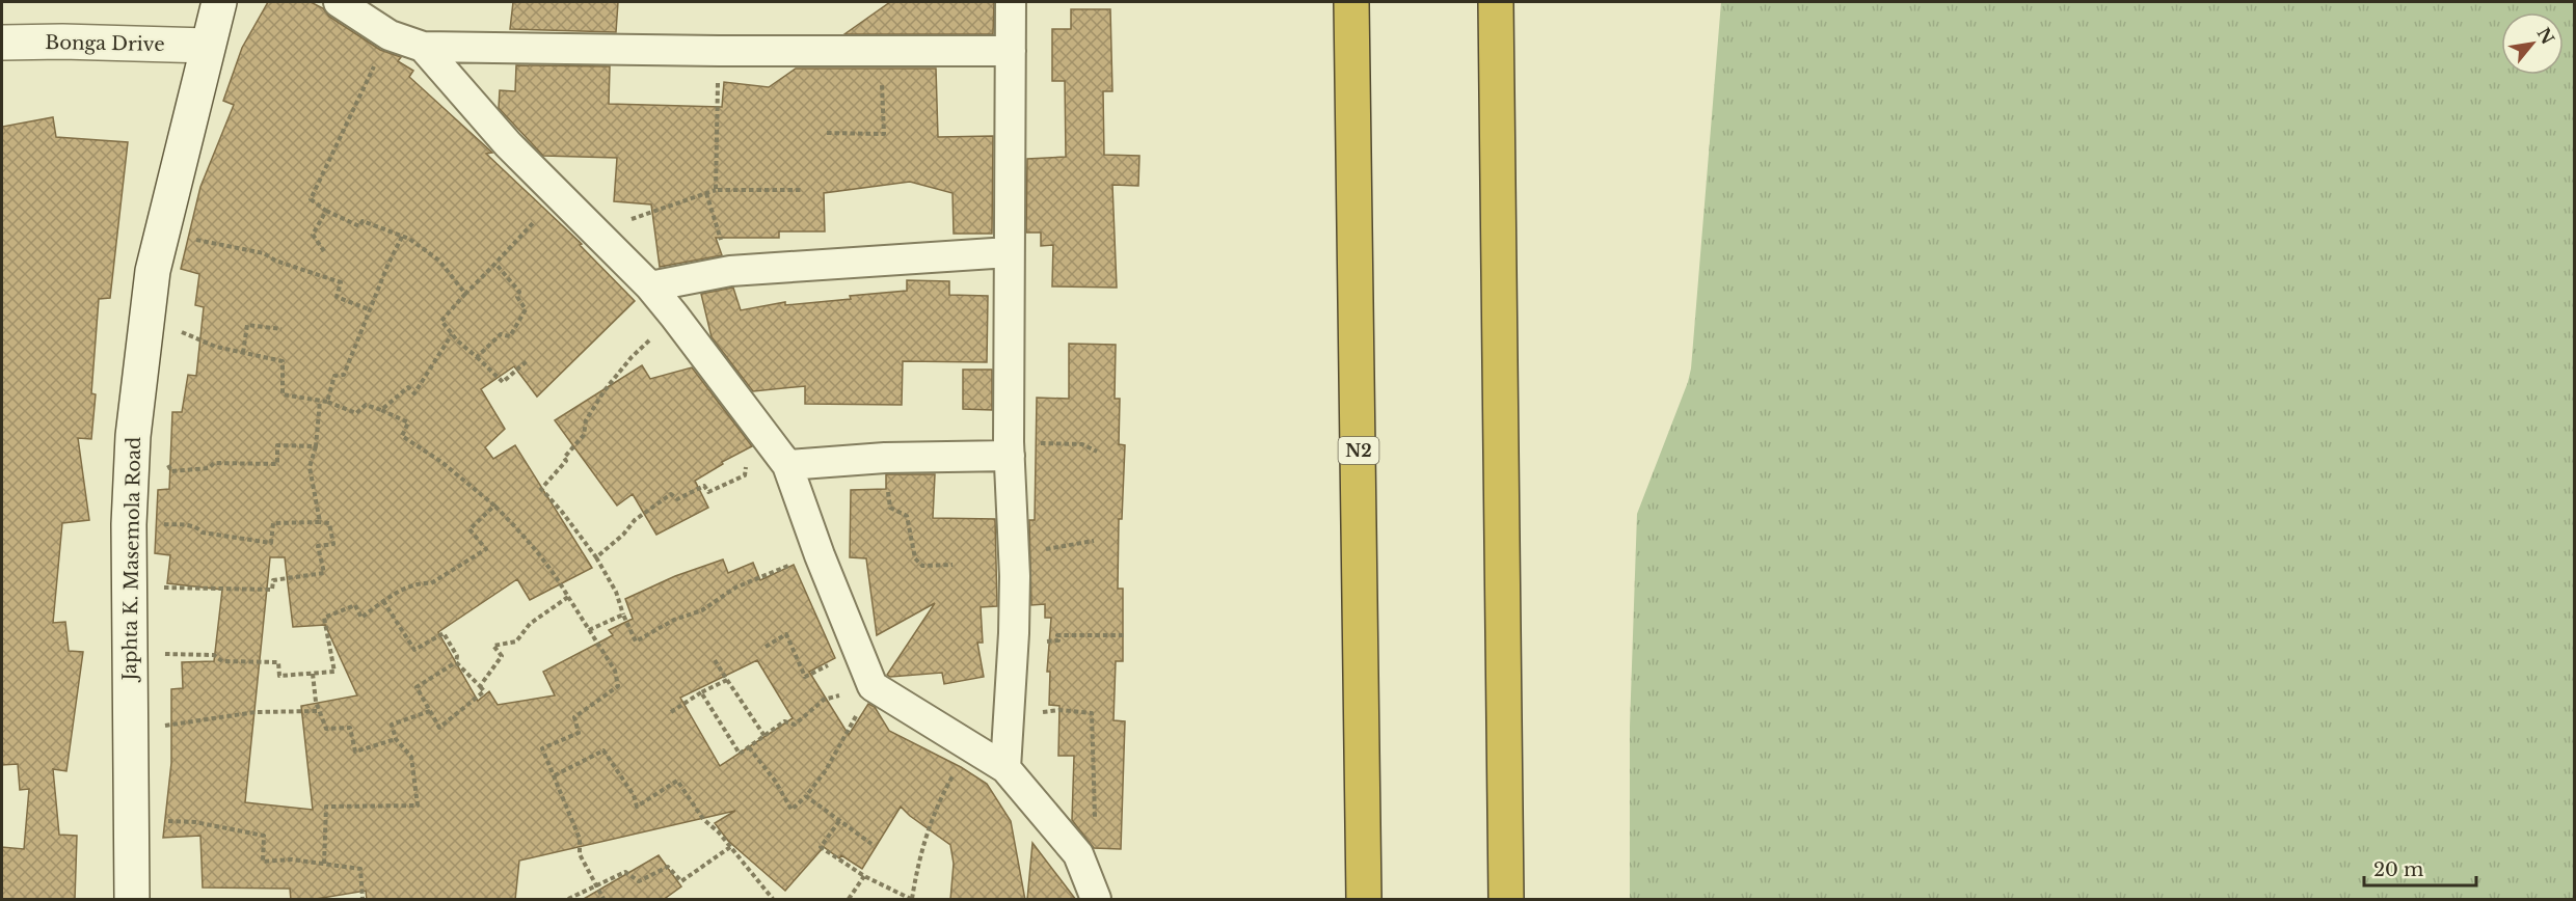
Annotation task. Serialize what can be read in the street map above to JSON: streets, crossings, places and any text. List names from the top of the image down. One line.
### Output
{"streets":{"highway":["N2"],"main road":["Bonga Drive","Japhta K. Masemola Road"]},"crossings":[["Bonga Drive","Japhta K. Masemola Road"]],"scale_bar":"20 m","north":"top right"}
